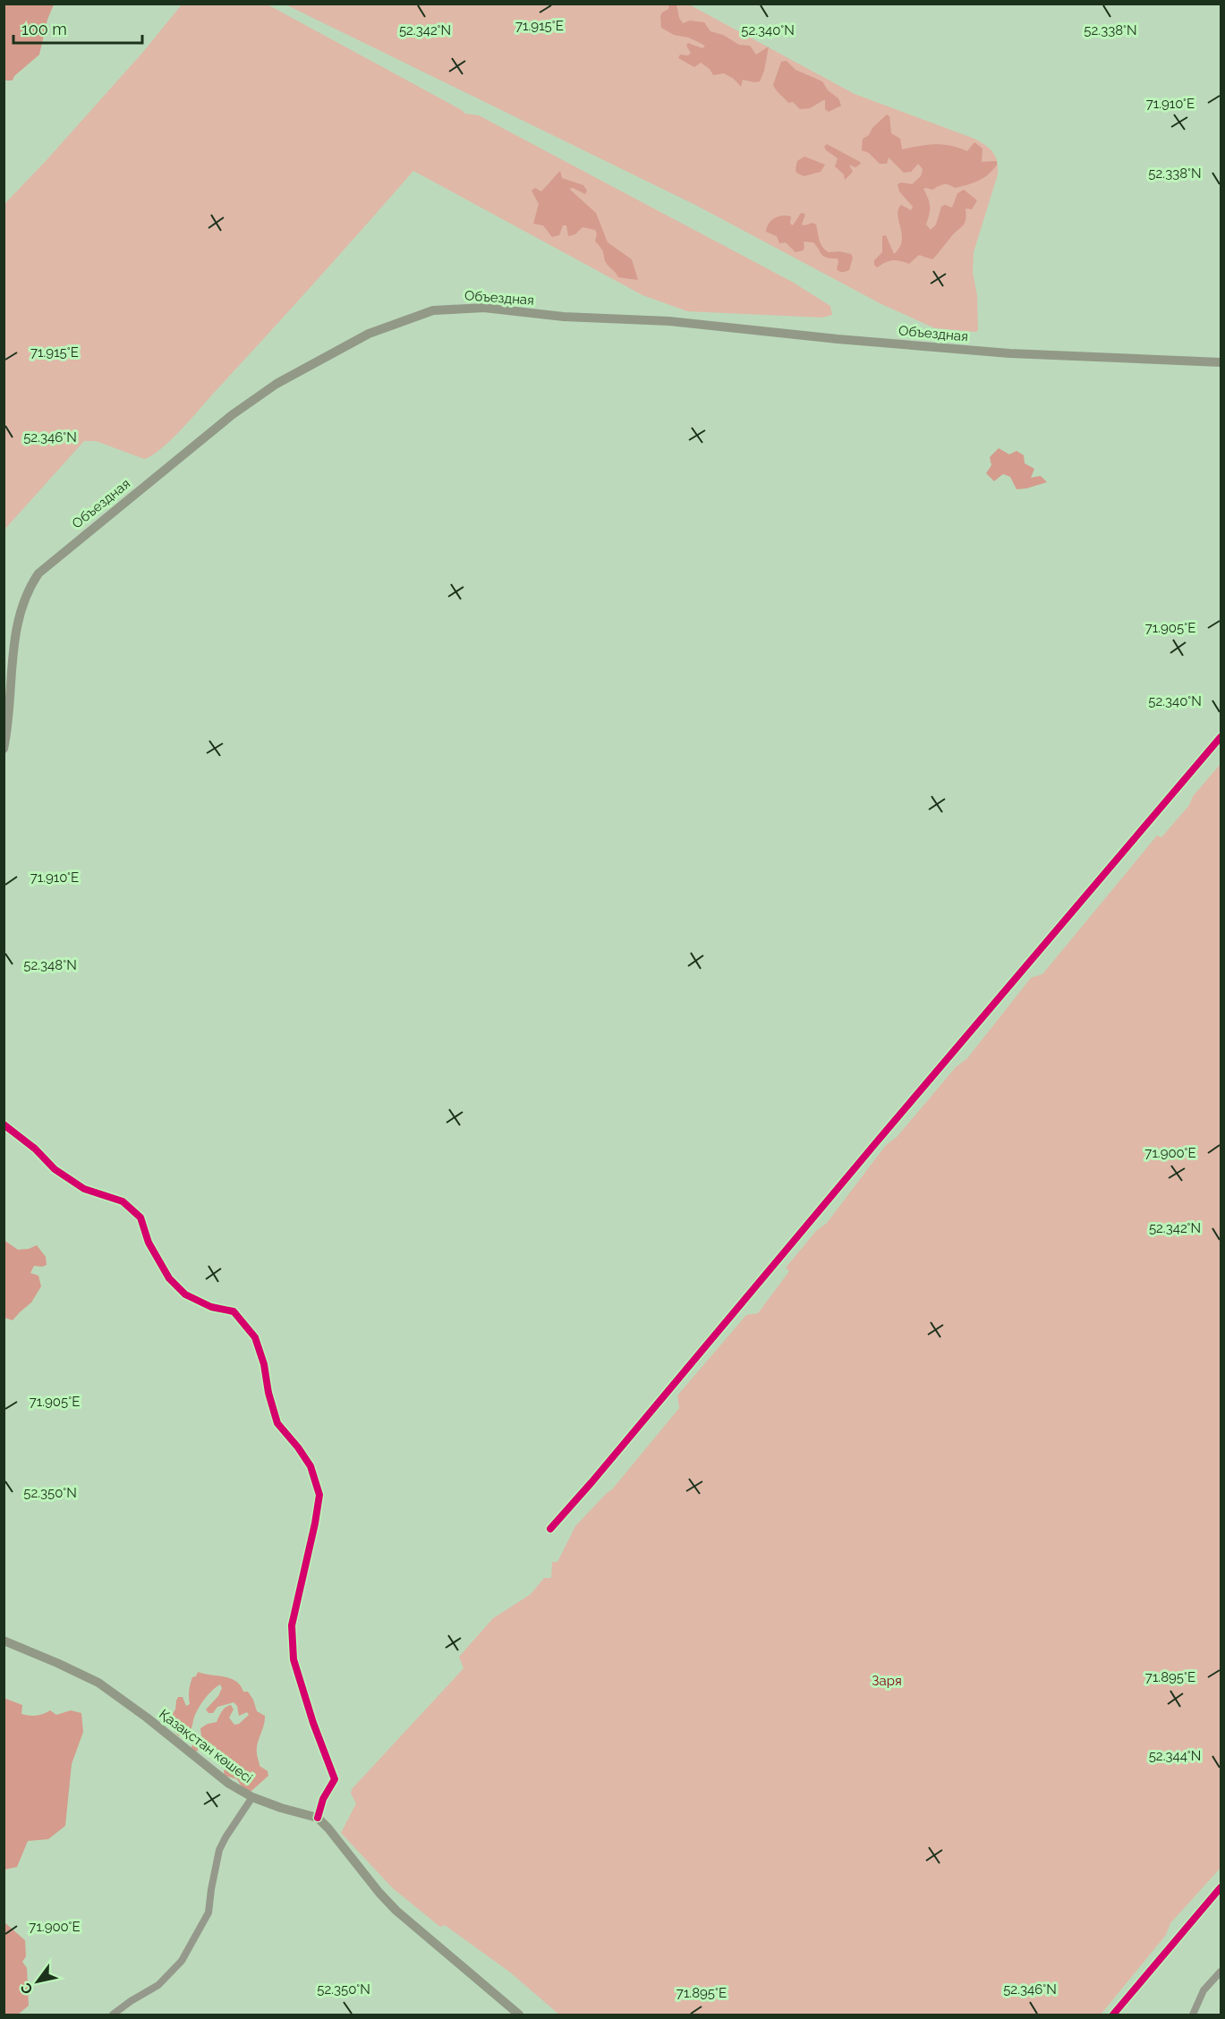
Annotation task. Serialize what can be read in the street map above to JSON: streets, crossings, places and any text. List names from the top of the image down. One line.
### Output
{"streets":{"main road":["Объездная","Қазақстан көшесі"]},"parks":["Заря"],"scale_bar":"100 m","north":"bottom left","coordinates":["71.915°E","52.342°N","52.340°N","52.338°N","71.910°E","52.346°N","71.905°E","52.348°N","71.900°E","52.350°N","71.895°E","52.344°N"]}
